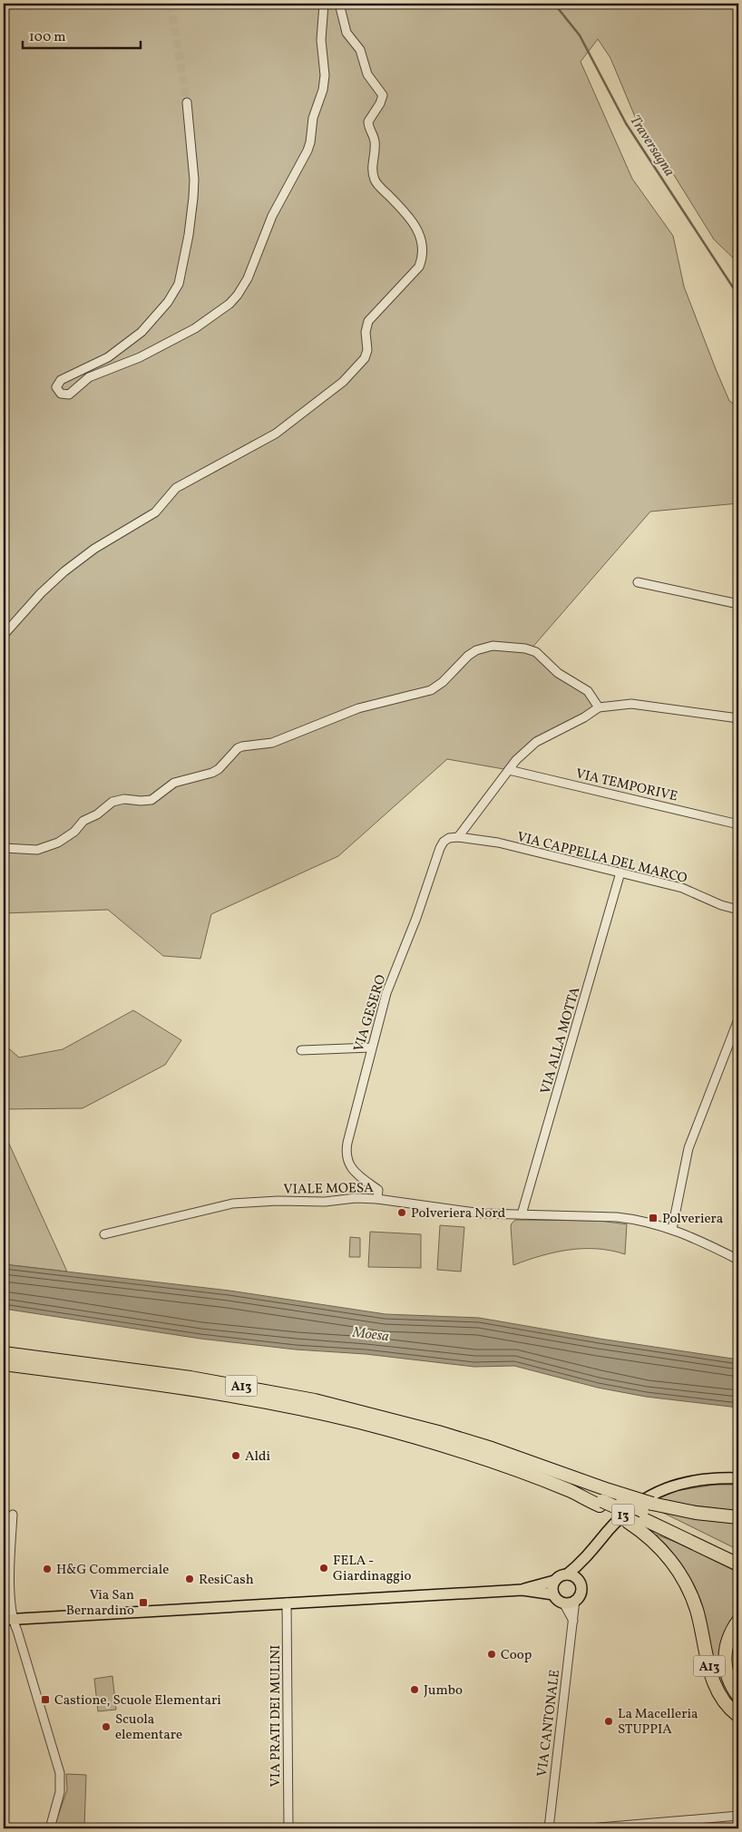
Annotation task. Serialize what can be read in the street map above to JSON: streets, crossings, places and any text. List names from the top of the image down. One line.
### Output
{"streets":{"highway":["A13"],"main road":["13"],"street":["VIA TEMPORIVE","VIA CAPPELLA DEL MARCO","VIA GESERO","VIA ALLA MOTTA","VIALE MOESA","VIA PRATI DEI MULINI","VIA CANTONALE"]},"crossings":[["VIA CAPPELLA DEL MARCO","VIA GESERO"],["VIA CAPPELLA DEL MARCO","VIA ALLA MOTTA"],["VIA GESERO","VIALE MOESA"],["VIA ALLA MOTTA","VIALE MOESA"],["13","VIA CANTONALE"]],"water":["Traversagna","Moesa"],"places":{"other":["Polveriera Nord","Aldi","FELA - Giardinaggio","H&G Commerciale","ResiCash","Coop","Jumbo","La Macelleria STUPPIA","Scuola elementare"],"transit":["Polveriera","Via San Bernardino","Castione, Scuole Elementari"]},"scale_bar":"100 m"}
